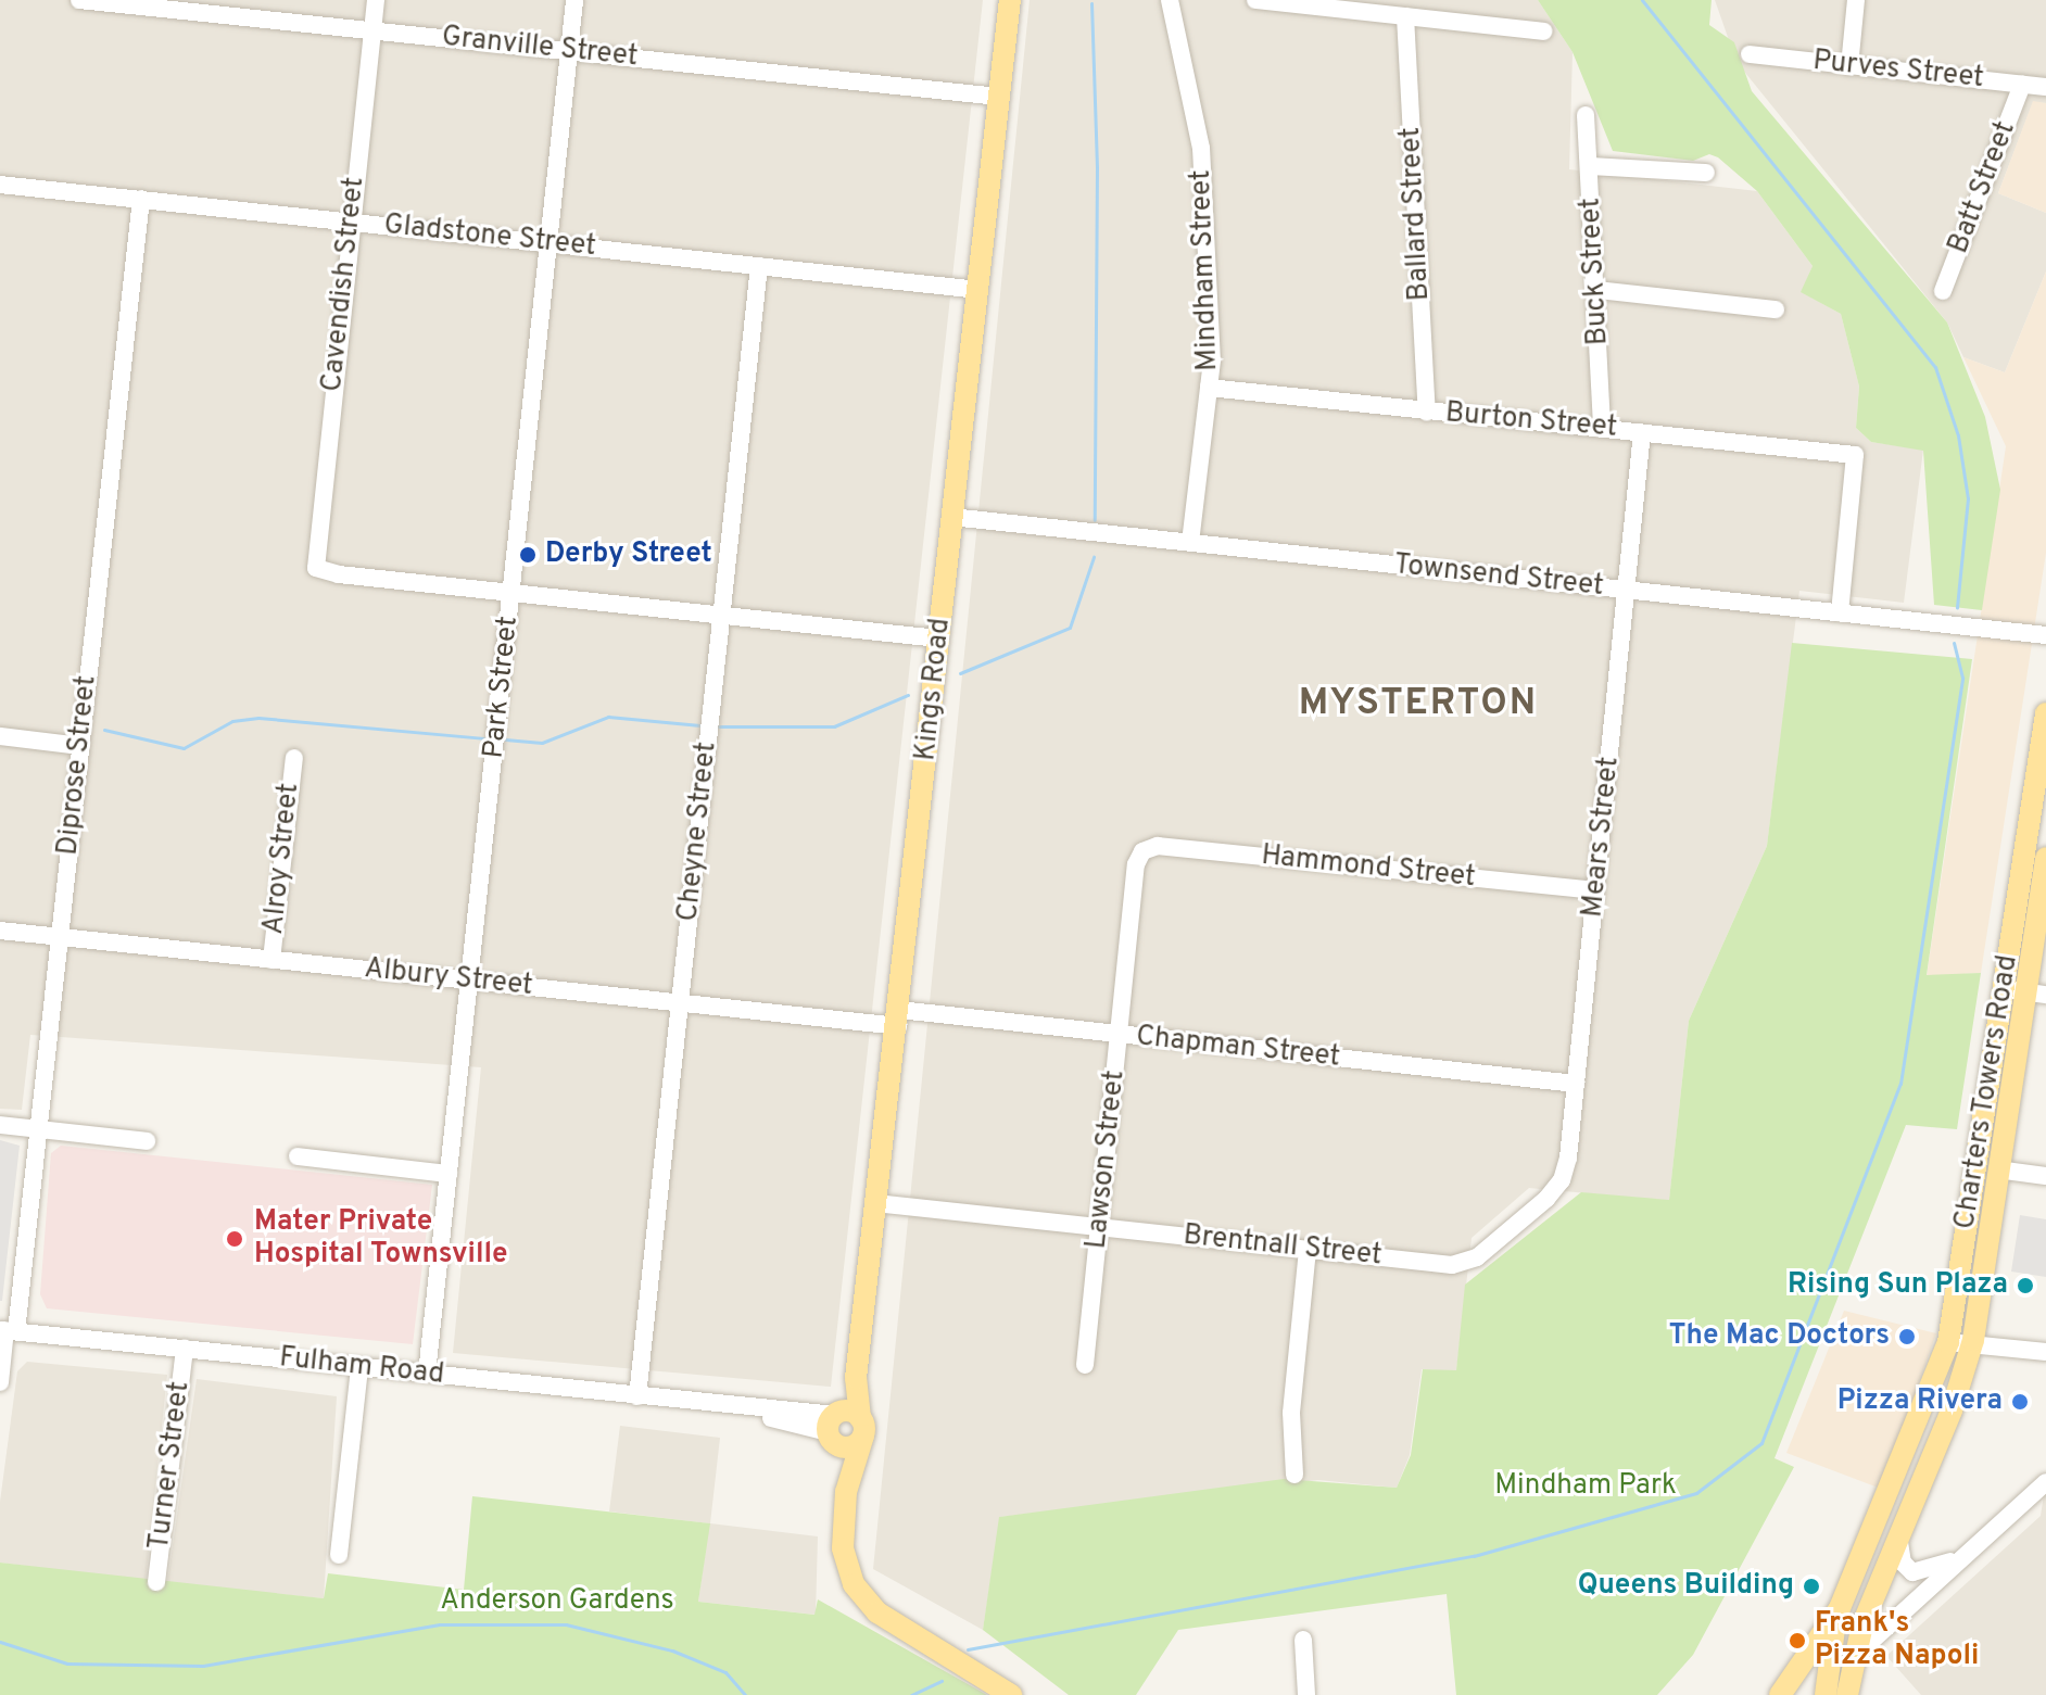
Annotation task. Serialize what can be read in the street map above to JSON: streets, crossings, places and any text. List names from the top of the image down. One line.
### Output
{"streets":{"main road":["Kings Road","Charters Towers Road"],"street":["Granville Street","Purves Street","Batt Street","Ballard Street","Gladstone Street","Mindham Street","Buck Street","Cavendish Street","Burton Street","Townsend Street","Park Street","Diprose Street","Cheyne Street","Mears Street","Alroy Street","Hammond Street","Albury Street","Chapman Street","Lawson Street","Brentnall Street","Fulham Road","Turner Street"]},"crossings":[["Granville Street","Cavendish Street"],["Granville Street","Park Street"],["Granville Street","Kings Road"],["Purves Street","Batt Street"],["Ballard Street","Burton Street"],["Gladstone Street","Cavendish Street"],["Gladstone Street","Park Street"],["Gladstone Street","Kings Road"],["Gladstone Street","Diprose Street"],["Gladstone Street","Cheyne Street"],["Mindham Street","Burton Street"],["Mindham Street","Townsend Street"],["Buck Street","Burton Street"],["Cavendish Street","Park Street"],["Burton Street","Townsend Street"],["Burton Street","Mears Street"],["Townsend Street","Kings Road"],["Townsend Street","Mears Street"],["Park Street","Albury Street"],["Park Street","Fulham Road"],["Kings Road","Albury Street"],["Kings Road","Chapman Street"],["Kings Road","Brentnall Street"],["Kings Road","Fulham Road"],["Diprose Street","Albury Street"],["Diprose Street","Fulham Road"],["Cheyne Street","Albury Street"],["Cheyne Street","Fulham Road"],["Mears Street","Hammond Street"],["Mears Street","Chapman Street"],["Mears Street","Brentnall Street"],["Alroy Street","Albury Street"],["Hammond Street","Lawson Street"],["Albury Street","Chapman Street"],["Chapman Street","Lawson Street"],["Chapman Street","Brentnall Street"],["Lawson Street","Brentnall Street"],["Fulham Road","Turner Street"]],"districts":["MYSTERTON"],"parks":["Mindham Park","Anderson Gardens"],"places":["Derby Street","Mater Private Hospital Townsville","Rising Sun Plaza","The Mac Doctors","Pizza Rivera","Queens Building","Frank's Pizza Napoli"]}
